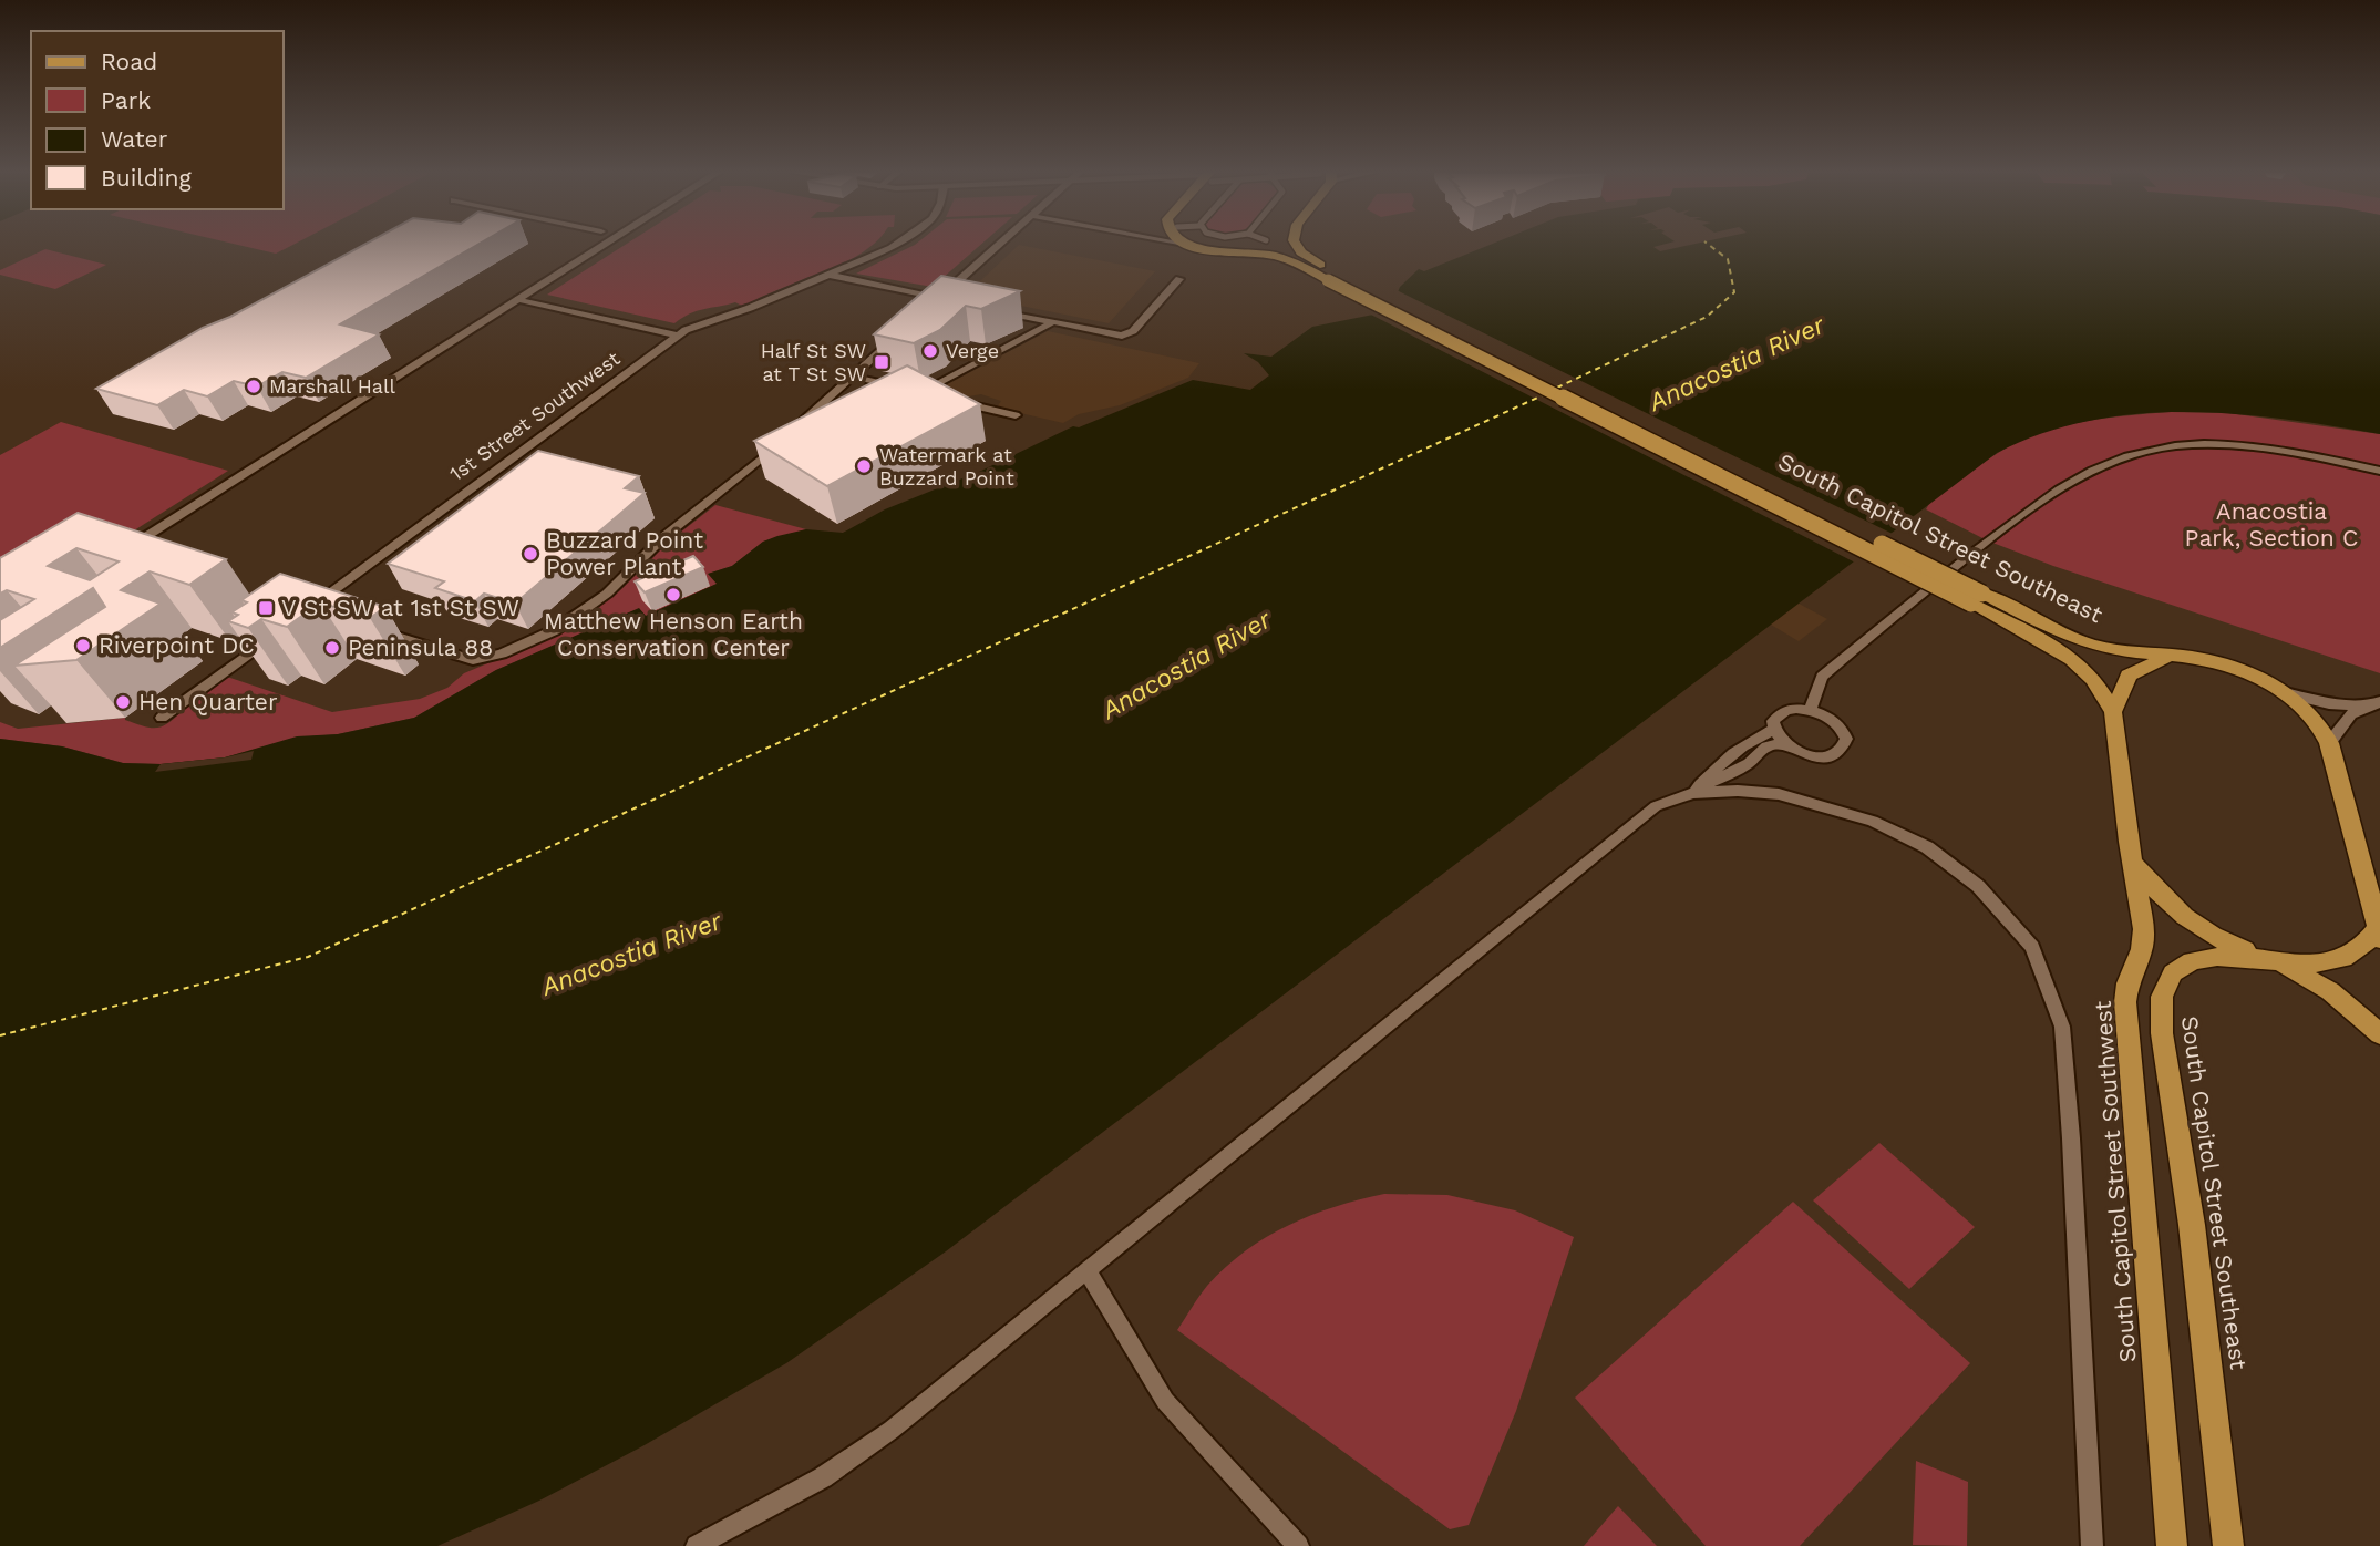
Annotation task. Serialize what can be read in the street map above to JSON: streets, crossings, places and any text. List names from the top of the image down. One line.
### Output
{"streets":{"main road":["South Capitol Street Southeast","South Capitol Street Southwest"],"street":["1st Street Southwest"]},"crossings":[["South Capitol Street Southeast","South Capitol Street Southwest"]],"water":["Anacostia River"],"parks":["Anacostia Park, Section C"],"places":{"other":["Verge","Marshall Hall","Watermark at Buzzard Point","Buzzard Point Power Plant","Matthew Henson Earth Conservation Center","Riverpoint DC","Peninsula 88","Hen Quarter"],"transit":["Half St SW at T St SW","V St SW at 1st St SW"]},"legend":["Road","Park","Water","Building"]}
